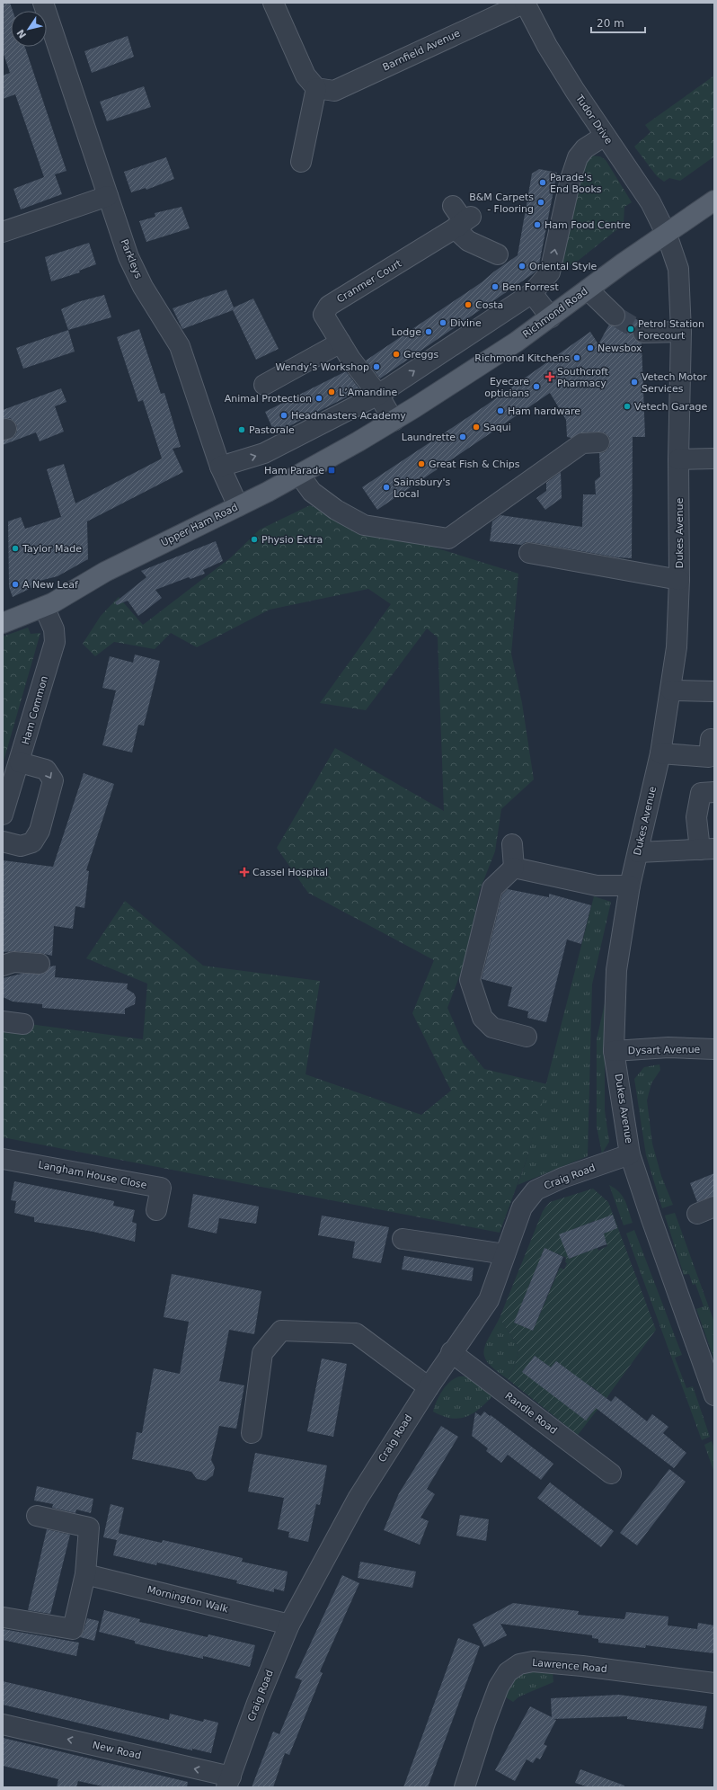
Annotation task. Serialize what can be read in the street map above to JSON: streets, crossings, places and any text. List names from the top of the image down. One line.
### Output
{"streets":{"main road":["Richmond Road","Upper Ham Road"],"street":["Barnfield Avenue","Tudor Drive","Parkleys","Cranmer Court","Dukes Avenue","Ham Common","Dysart Avenue","Langham House Close","Craig Road","Randle Road","Mornington Walk","Lawrence Road","New Road"]},"crossings":[["Barnfield Avenue","Tudor Drive"],["Tudor Drive","Richmond Road"],["Tudor Drive","Dukes Avenue"],["Parkleys","Upper Ham Road"],["Cranmer Court","Richmond Road"],["Cranmer Court","Upper Ham Road"],["Richmond Road","Upper Ham Road"],["Richmond Road","Dukes Avenue"],["Upper Ham Road","Ham Common"],["Dukes Avenue","Dysart Avenue"],["Dukes Avenue","Craig Road"],["Craig Road","Randle Road"],["Craig Road","Mornington Walk"],["Craig Road","New Road"]],"one_way":["New Road"],"places":{"other":["Parade's End Books","B&M Carpets - Flooring","Ham Food Centre","Oriental Style","Ben Forrest","Costa","Divine","Petrol Station Forecourt","Lodge","Newsbox","Greggs","Richmond Kitchens","Wendy’s Workshop","Vetech Motor Services","Eyecare opticians","L’Amandine","Animal Protection","Vetech Garage","Ham hardware","Headmasters Academy","Saqui","Pastorale","Laundrette","Great Fish & Chips","Sainsbury's Local","Physio Extra","Taylor Made","A New Leaf"],"health":["Southcroft Pharmacy","Cassel Hospital"],"transit":["Ham Parade"]},"scale_bar":"20 m","north":"bottom left"}
